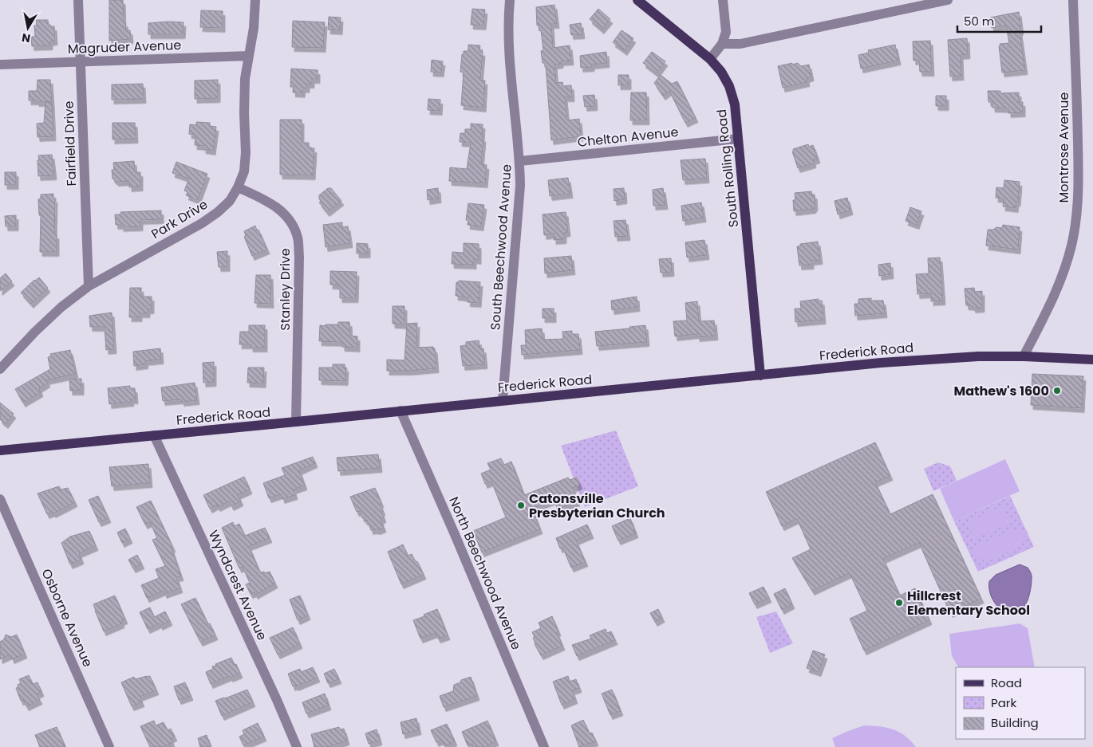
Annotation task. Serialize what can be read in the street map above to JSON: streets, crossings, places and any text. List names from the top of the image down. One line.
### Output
{"streets":{"main road":["South Rolling Road","Frederick Road"],"street":["Magruder Avenue","Chelton Avenue","Fairfield Drive","Montrose Avenue","Park Drive","South Beechwood Avenue","Stanley Drive","North Beechwood Avenue","Wyndcrest Avenue","Osborne Avenue"]},"crossings":[["Magruder Avenue","Fairfield Drive"],["Magruder Avenue","Park Drive"],["Chelton Avenue","South Rolling Road"],["Chelton Avenue","South Beechwood Avenue"],["Fairfield Drive","Park Drive"],["Montrose Avenue","Frederick Road"],["South Rolling Road","Frederick Road"],["Park Drive","Stanley Drive"],["South Beechwood Avenue","Frederick Road"],["Stanley Drive","Frederick Road"],["Frederick Road","North Beechwood Avenue"],["Frederick Road","Wyndcrest Avenue"]],"places":["Mathew's 1600","Catonsville Presbyterian Church","Hillcrest Elementary School"],"legend":["Road","Park","Building"],"scale_bar":"50 m","north":"bottom"}
